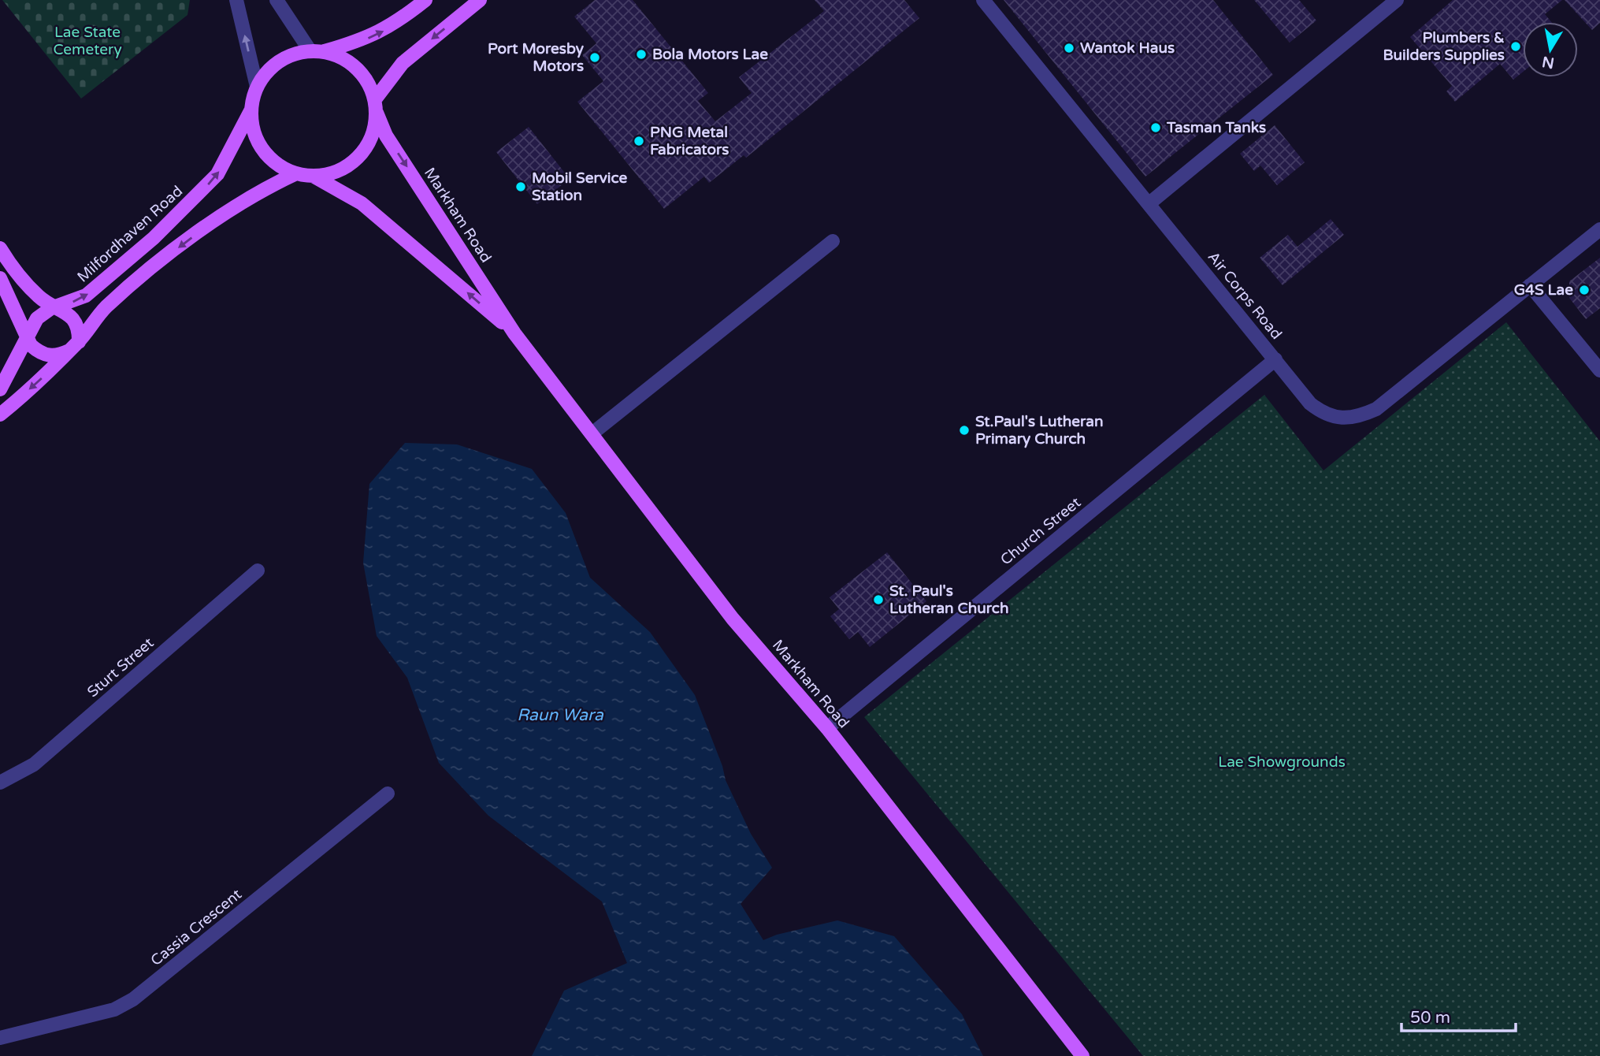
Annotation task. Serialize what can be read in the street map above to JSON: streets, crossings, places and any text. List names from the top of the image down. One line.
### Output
{"streets":{"main road":["Markham Road","Milfordhaven Road"],"street":["Air Corps Road","Church Street","Sturt Street","Cassia Crescent"]},"crossings":[["Markham Road","Milfordhaven Road"],["Markham Road","Church Street"],["Air Corps Road","Church Street"]],"water":["Raun Wara"],"parks":["Lae State Cemetery","Lae Showgrounds"],"places":["Plumbers & Builders Supplies","Wantok Haus","Bola Motors Lae","Port Moresby Motors","Tasman Tanks","PNG Metal Fabricators","Mobil Service Station","G4S Lae","St.Paul's Lutheran Primary Church","St. Paul's Lutheran Church"],"scale_bar":"50 m","north":"bottom"}
